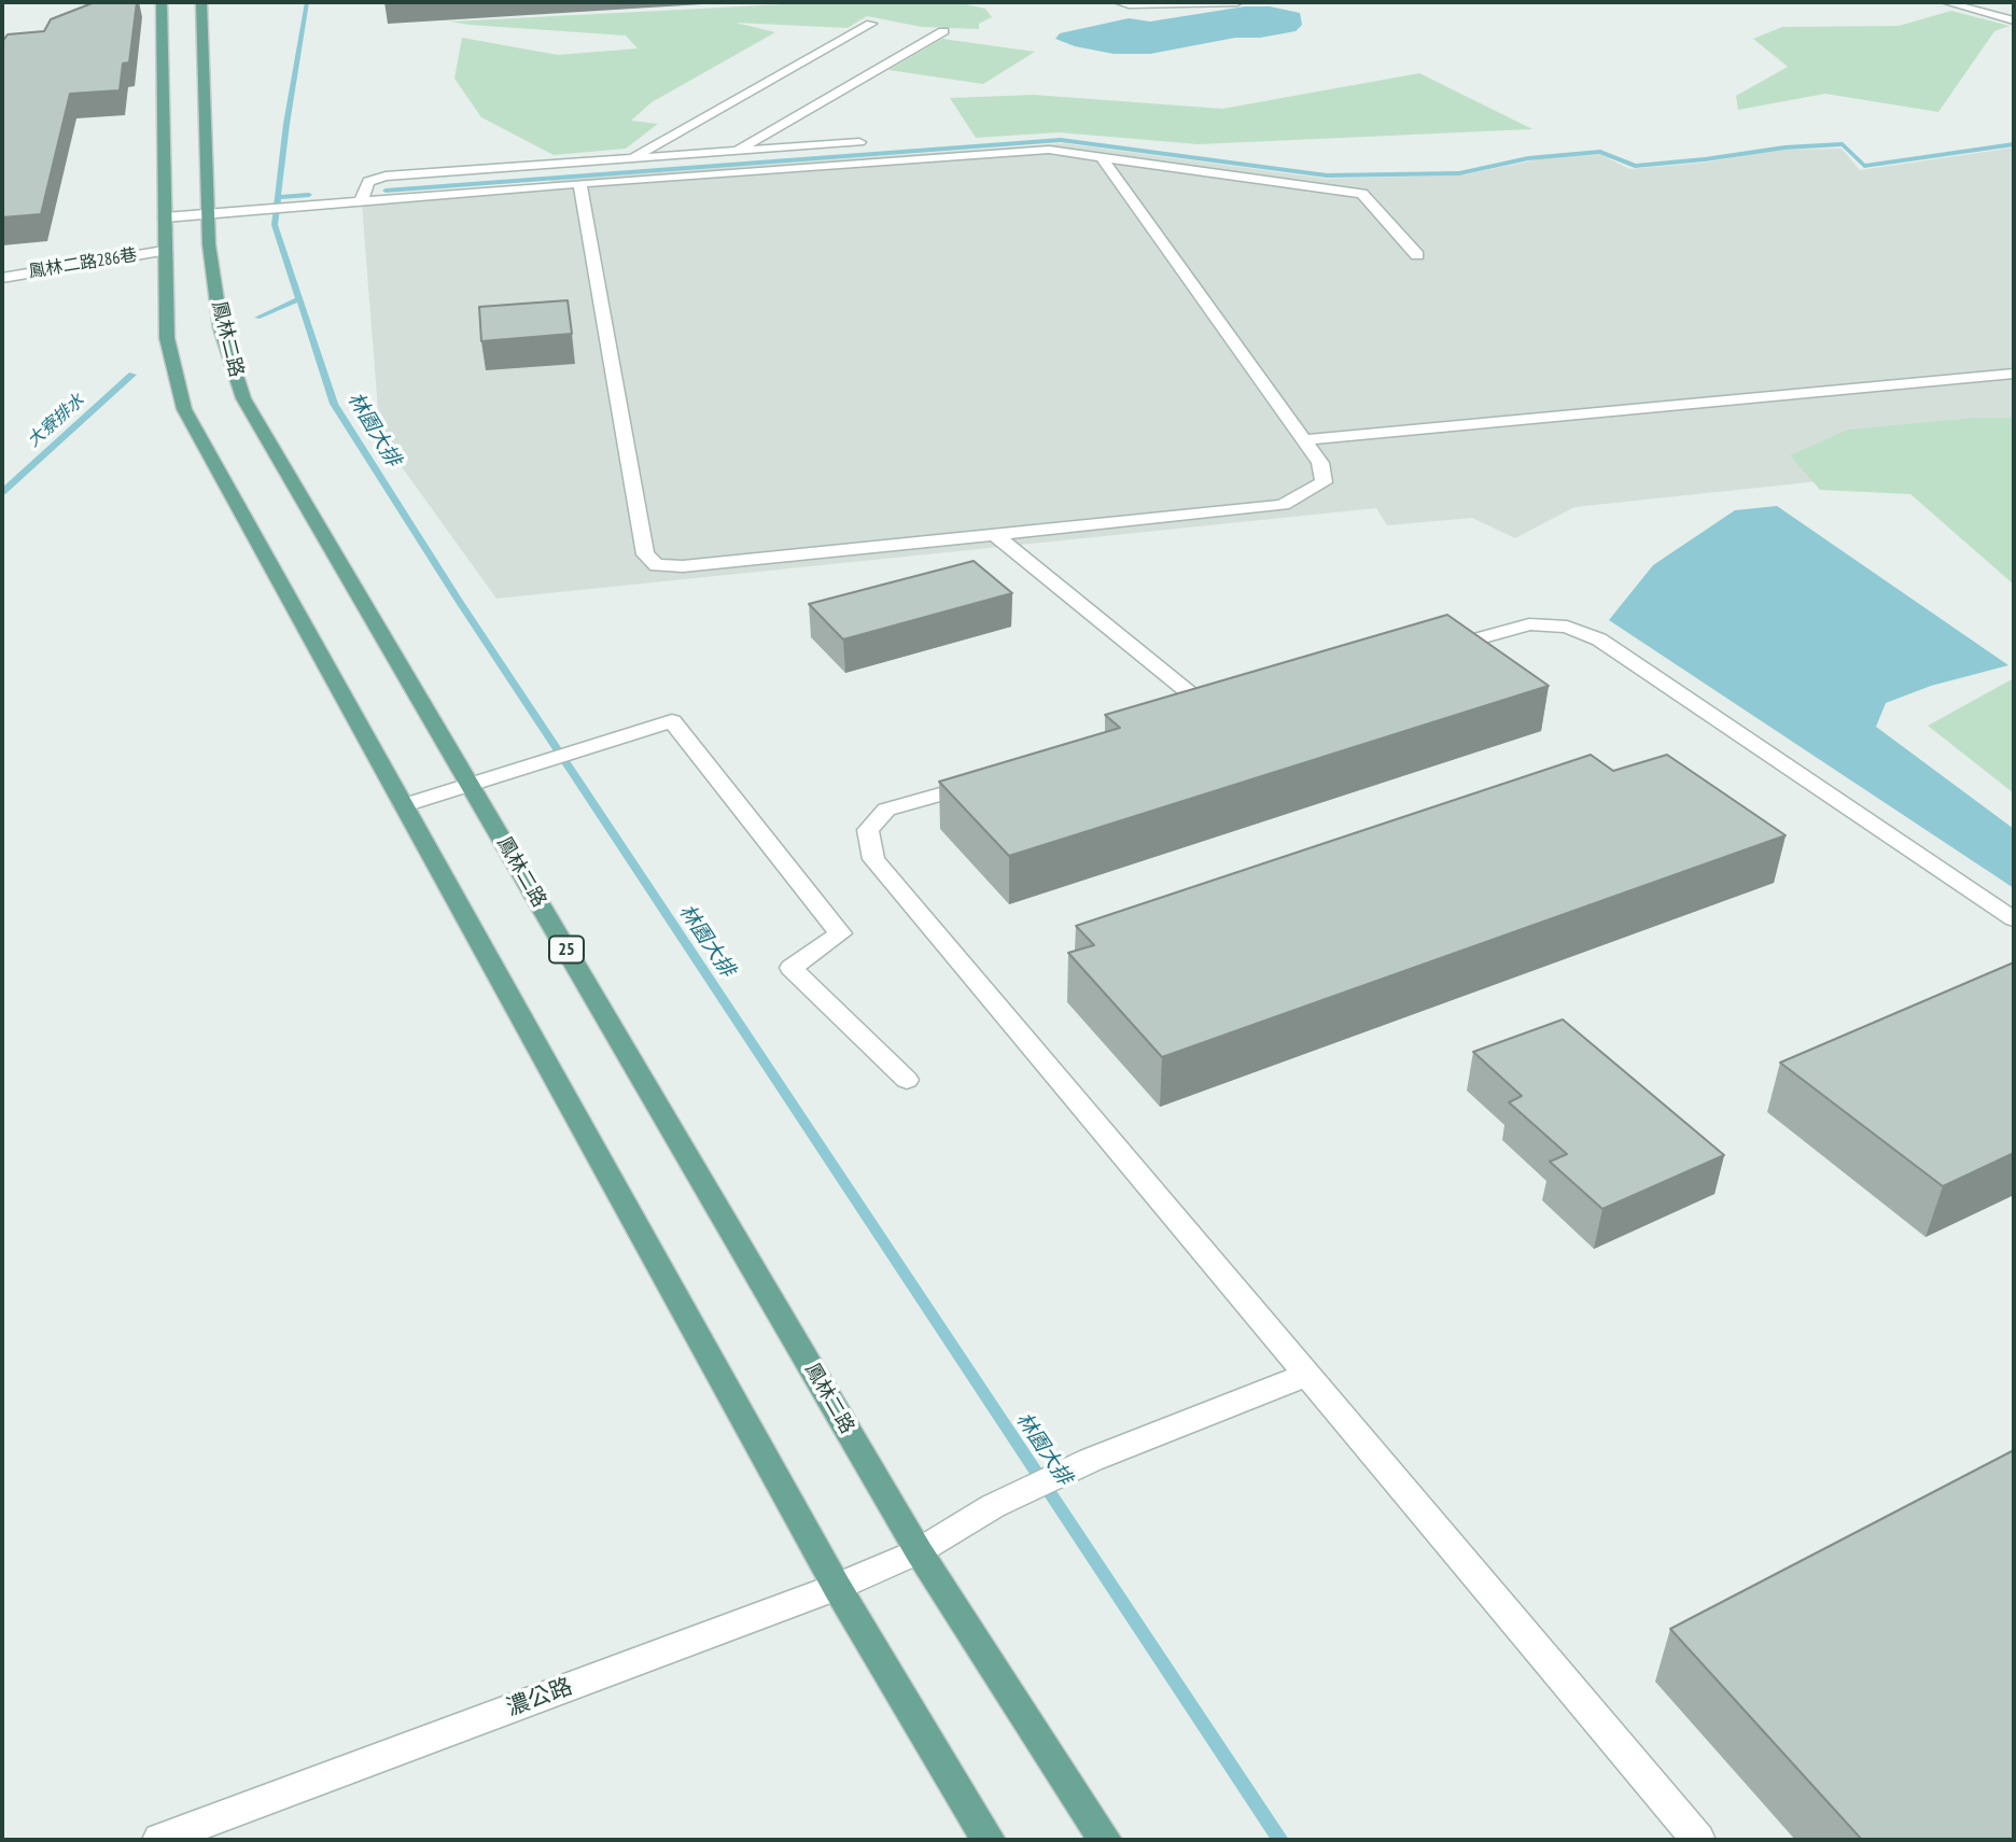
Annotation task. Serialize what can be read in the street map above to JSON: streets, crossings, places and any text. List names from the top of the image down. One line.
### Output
{"streets":{"main road":["鳳林二路","25"],"street":["鳳林二路286巷","濃公路"]},"crossings":[["鳳林二路","濃公路"]],"water":["大寮排水","林園大排"]}
